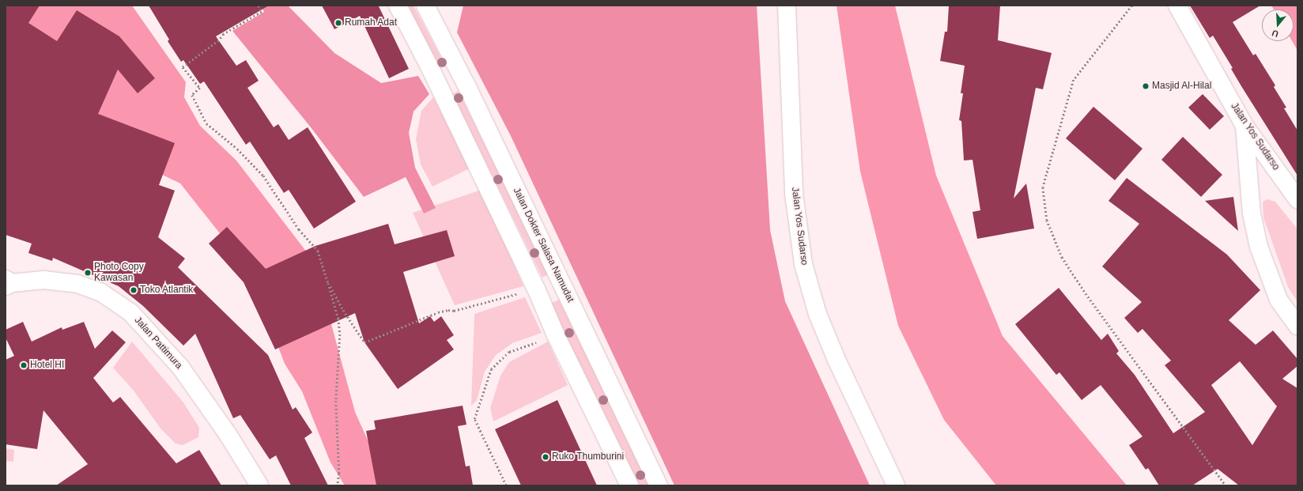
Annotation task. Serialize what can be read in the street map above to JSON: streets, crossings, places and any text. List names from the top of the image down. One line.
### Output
{"streets":{"main road":["Jalan Yos Sudarso","Jalan Dokter Salasa Namudat","Jalan Pattimura"]},"places":["Rumah Adat","Masjid Al-Hilal","Photo Copy Kawasan","Toko Atlantik","Hotel HI","Ruko Thumburini"],"north":"bottom"}
